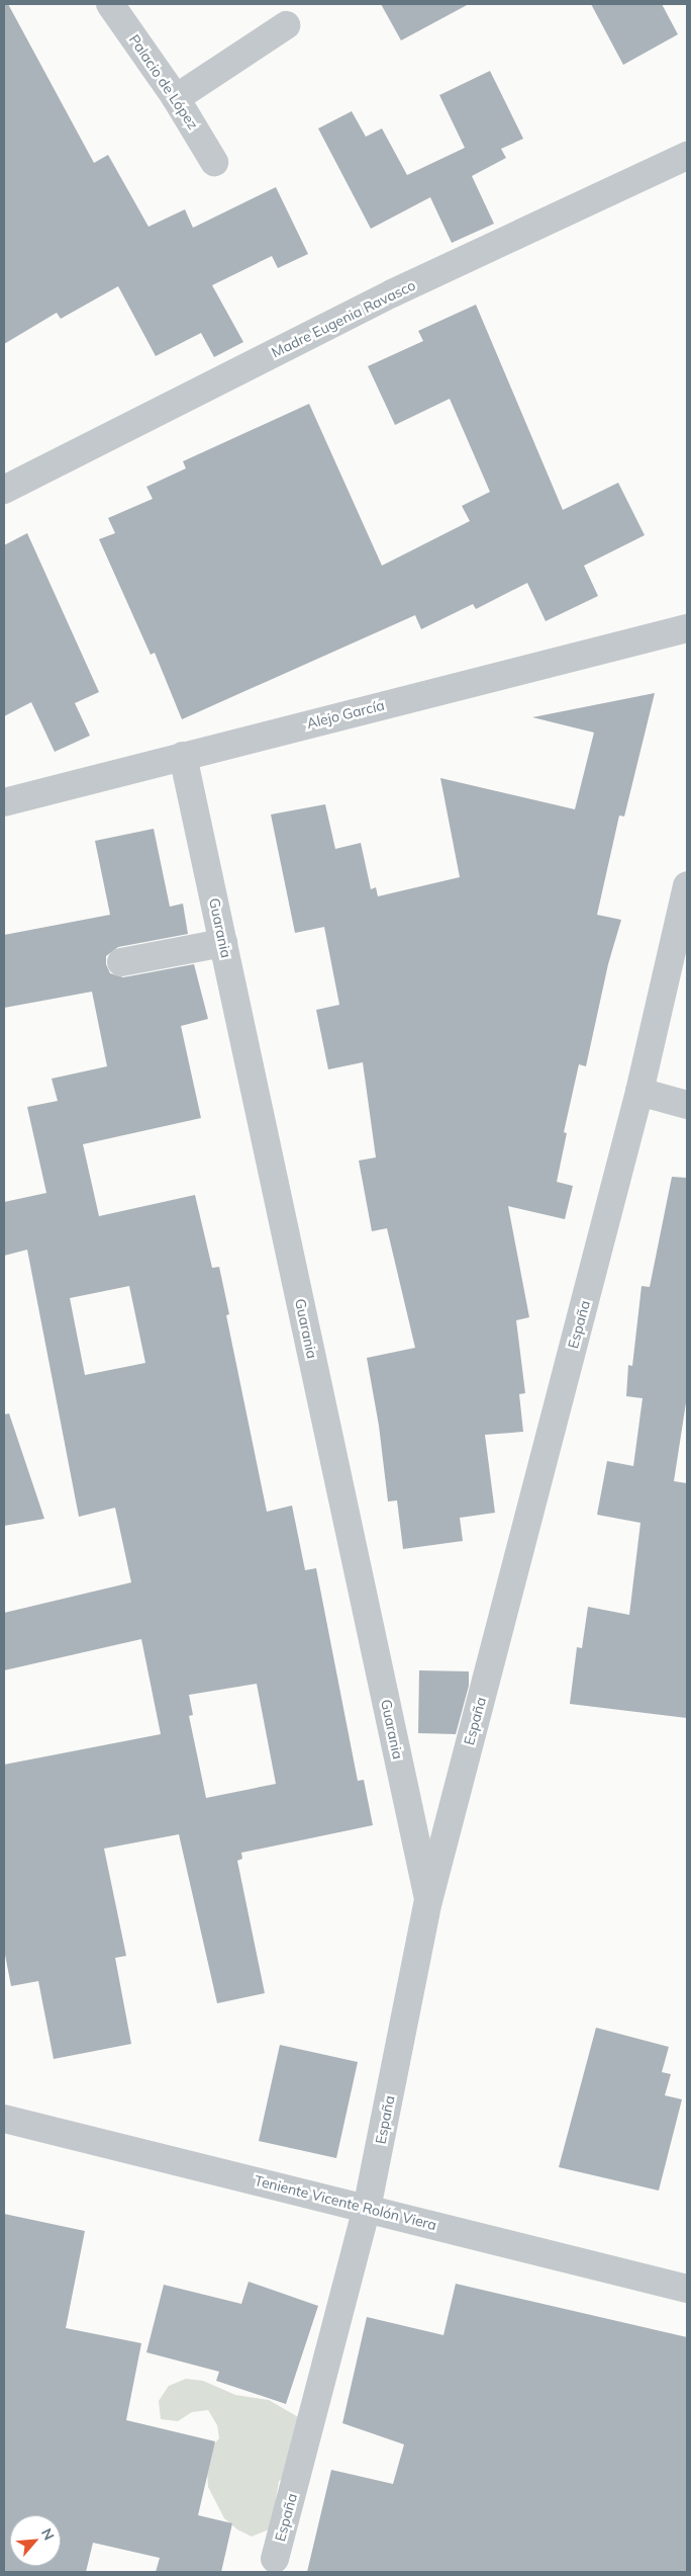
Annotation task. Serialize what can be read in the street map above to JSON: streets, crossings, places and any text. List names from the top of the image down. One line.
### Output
{"streets":{"street":["Palacio de López","Madre Eugenia Ravasco","Alejo García","Guarania","España","Teniente Vicente Rolón Viera"]},"crossings":[["Alejo García","Guarania"],["Guarania","España"],["España","Teniente Vicente Rolón Viera"]],"north":"top right"}
